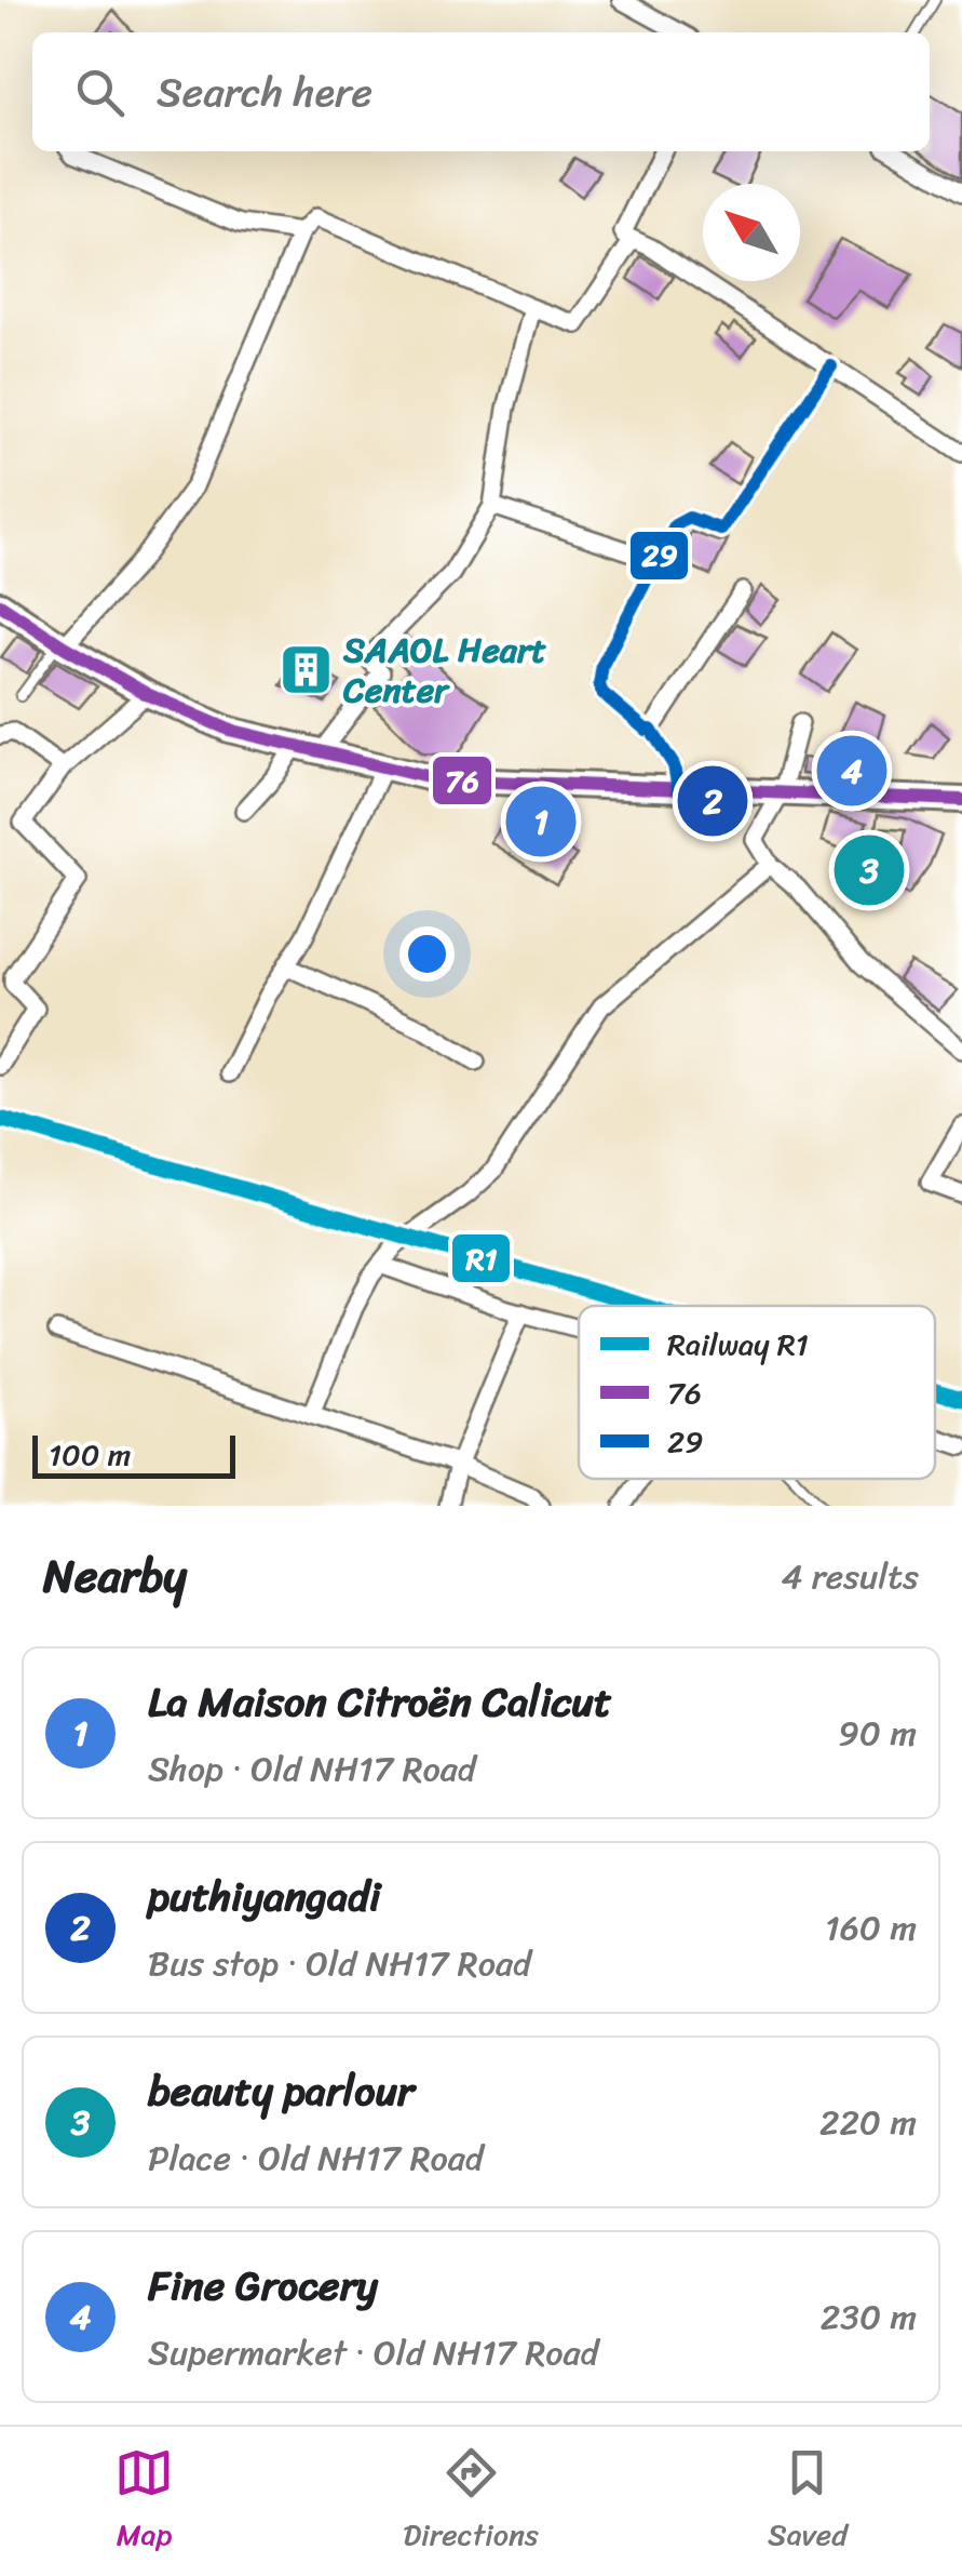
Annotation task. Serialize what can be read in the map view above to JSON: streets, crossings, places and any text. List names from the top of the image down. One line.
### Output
{"places":{"building":["SAAOL Heart Center"]},"lines":["transit line 29","transit line 76","rail line R1"],"legend":["Railway R1","76","29"],"scale_bar":"100 m","north":"top left","page":{"search":"Search here","pins":["4","2","1","3"],"scale":"100 m","heading":["Nearby","4 results"],"list":[{"mark":"1","name":"La Maison Citroën Calicut","note":"Shop · Old NH17 Road","value":"90 m"},{"mark":"2","name":"puthiyangadi","note":"Bus stop · Old NH17 Road","value":"160 m"},{"mark":"3","name":"beauty parlour","note":"Place · Old NH17 Road","value":"220 m"},{"mark":"4","name":"Fine Grocery","note":"Supermarket · Old NH17 Road","value":"230 m"}],"nav":["Map","Directions","Saved"]}}
